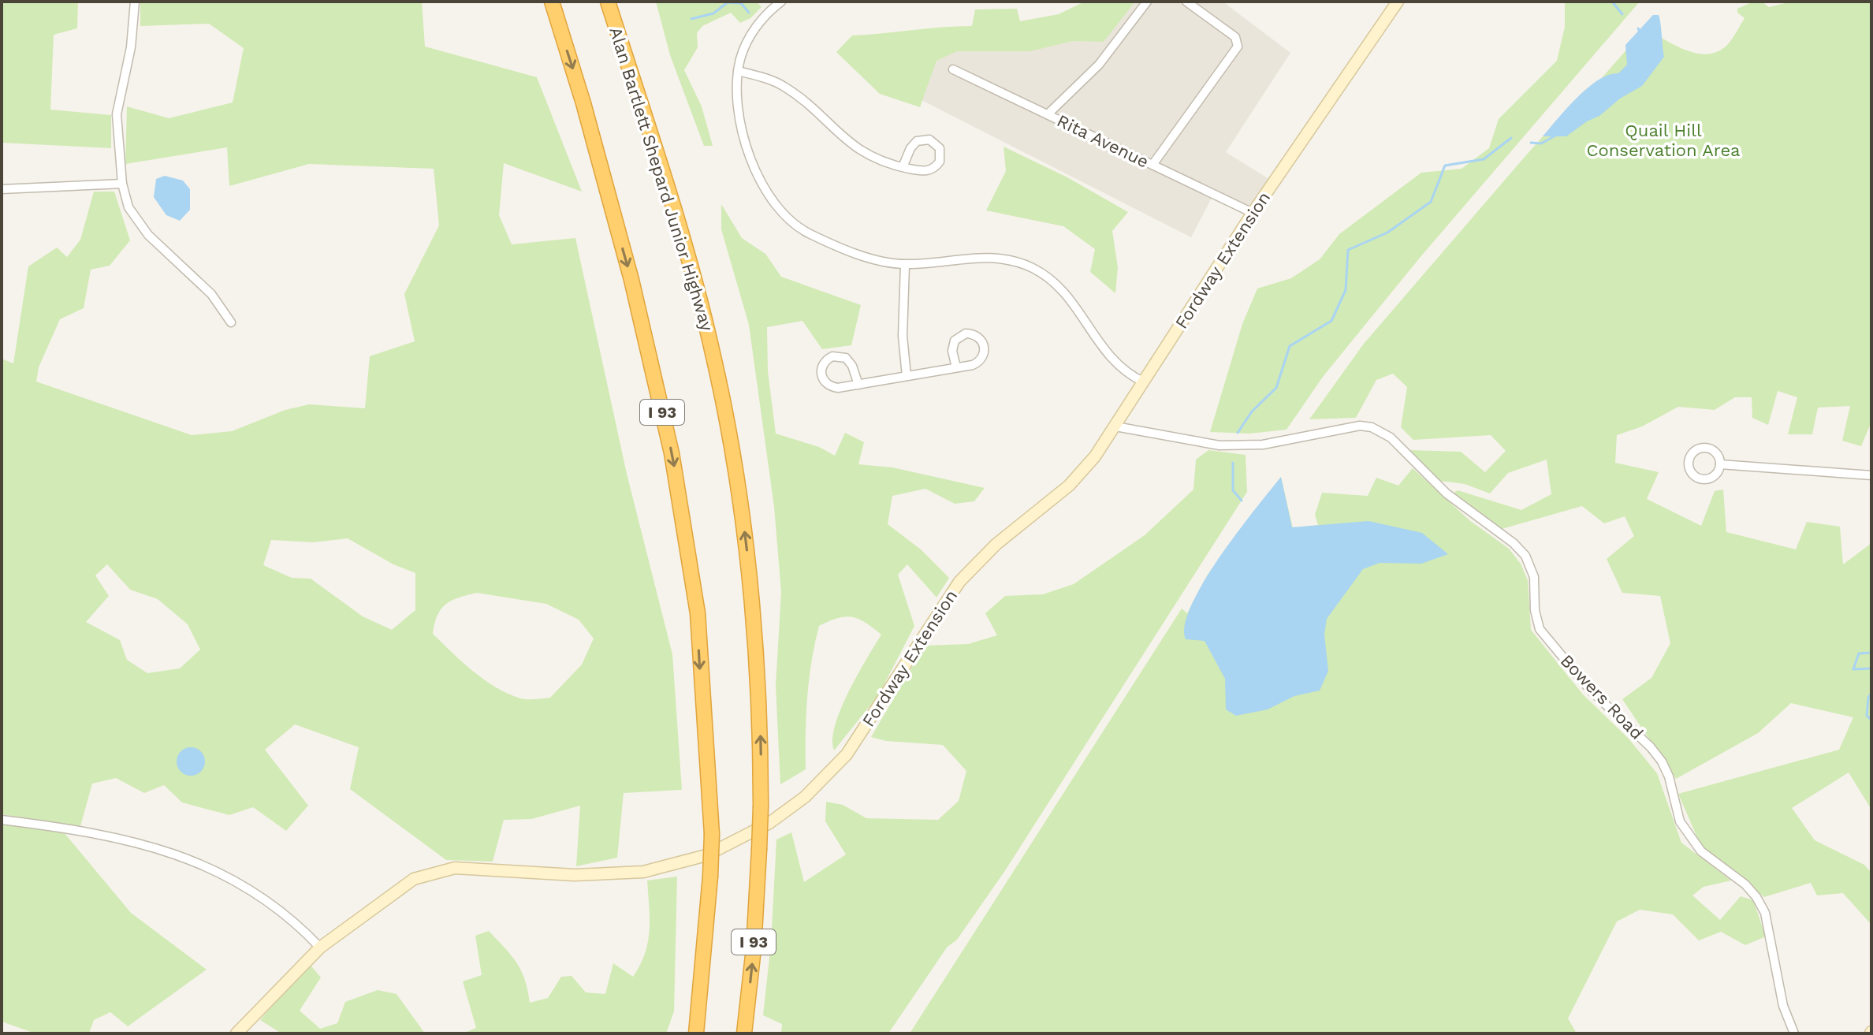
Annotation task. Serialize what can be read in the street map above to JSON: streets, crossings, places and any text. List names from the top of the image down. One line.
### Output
{"streets":{"highway":["Alan Bartlett Shepard Junior Highway","I 93"],"street":["Rita Avenue","Fordway Extension","Bowers Road"]},"crossings":[["Rita Avenue","Fordway Extension"],["Fordway Extension","Bowers Road"]],"parks":["Quail Hill Conservation Area"]}
